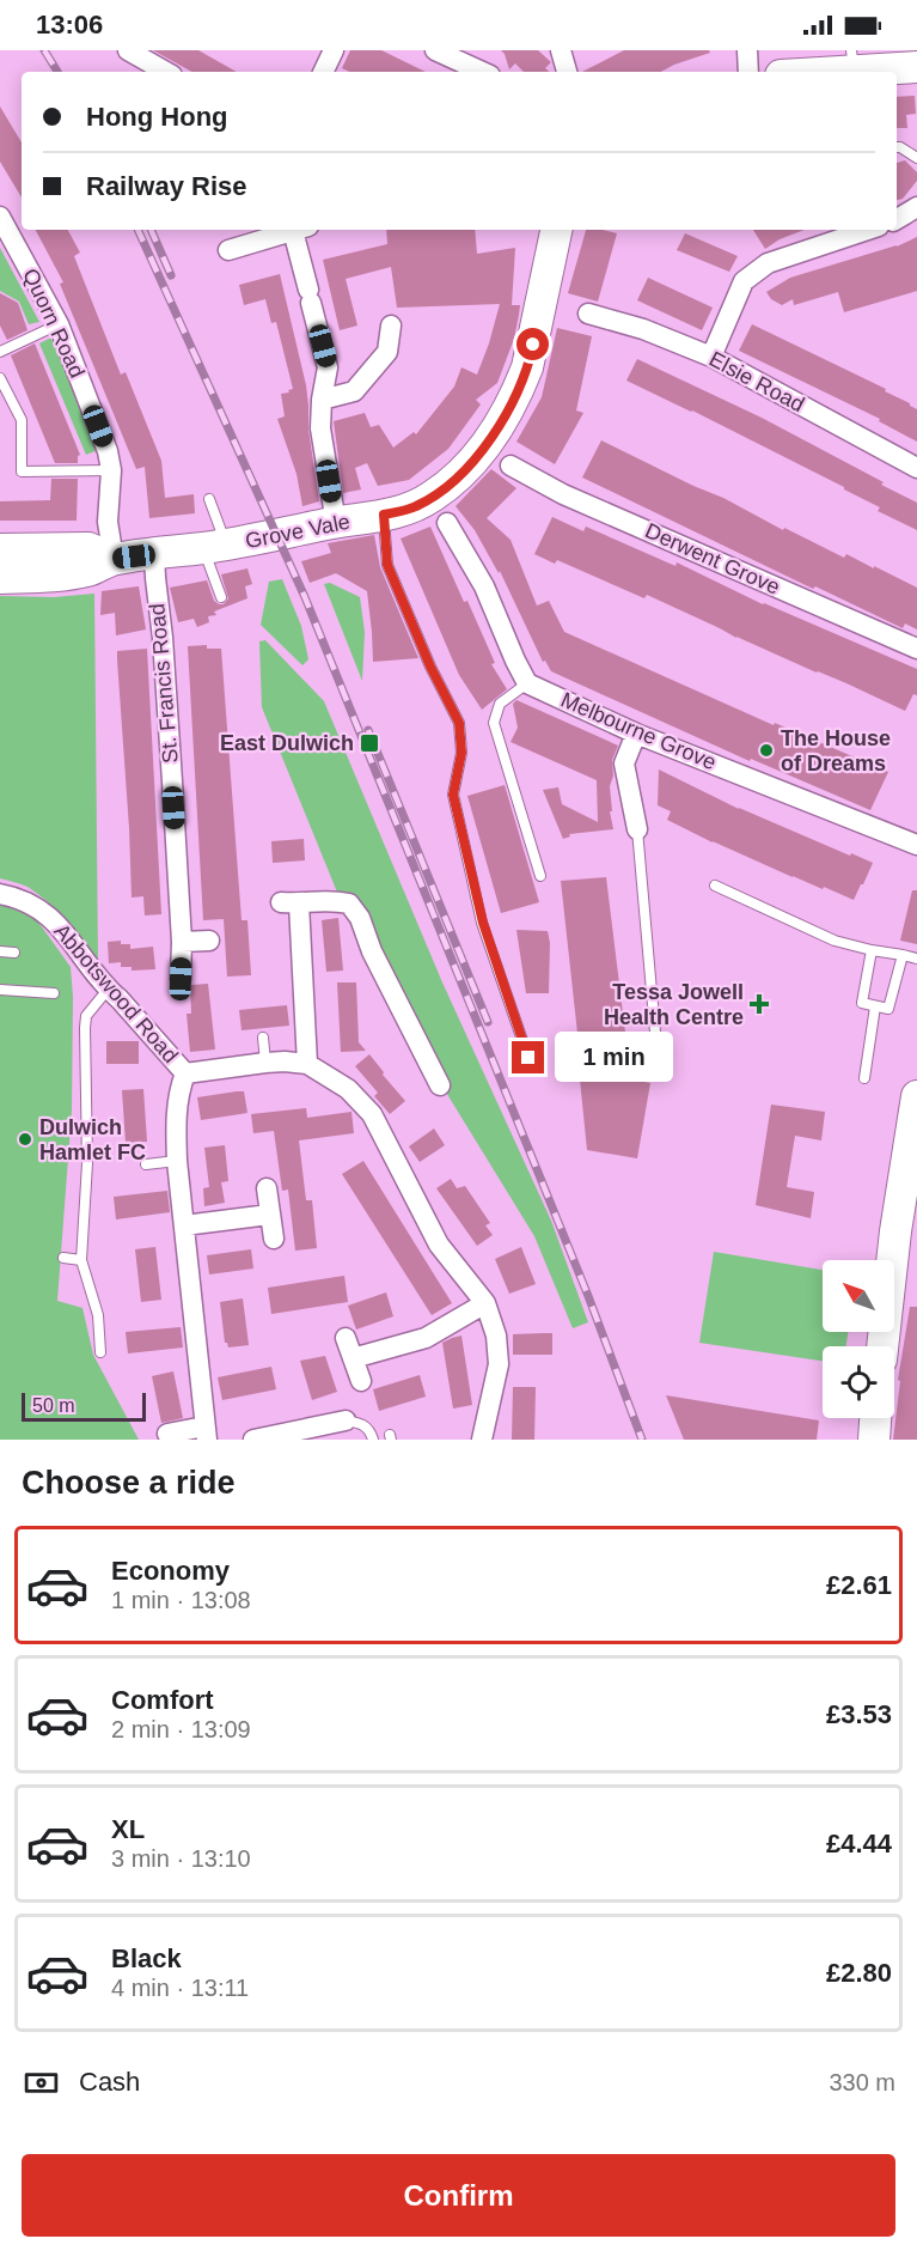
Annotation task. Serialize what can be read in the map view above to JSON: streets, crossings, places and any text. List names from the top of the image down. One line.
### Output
{"streets":{"main road":["Grove Vale"],"street":["Quorn Road","Elsie Road","Derwent Grove","St. Francis Road","Melbourne Grove","Abbotswood Road"]},"crossings":[["Quorn Road","Grove Vale"],["Grove Vale","St. Francis Road"]],"places":{"transit":["East Dulwich"],"other":["The House of Dreams","Dulwich Hamlet FC"],"health":["Tessa Jowell Health Centre"]},"scale_bar":"50 m","north":"top left","page":{"status":"13:06","banner":["Hong Hong","Railway Rise"],"bubble":"1 min","scale":"50 m","heading":"Choose a ride","list":[{"name":"Economy","note":"1 min · 13:08","value":"£2.61"},{"name":"Comfort","note":"2 min · 13:09","value":"£3.53"},{"name":"XL","note":"3 min · 13:10","value":"£4.44"},{"name":"Black","note":"4 min · 13:11","value":"£2.80"}],"pay":["Cash","330 m"],"buttons":"Confirm"}}
